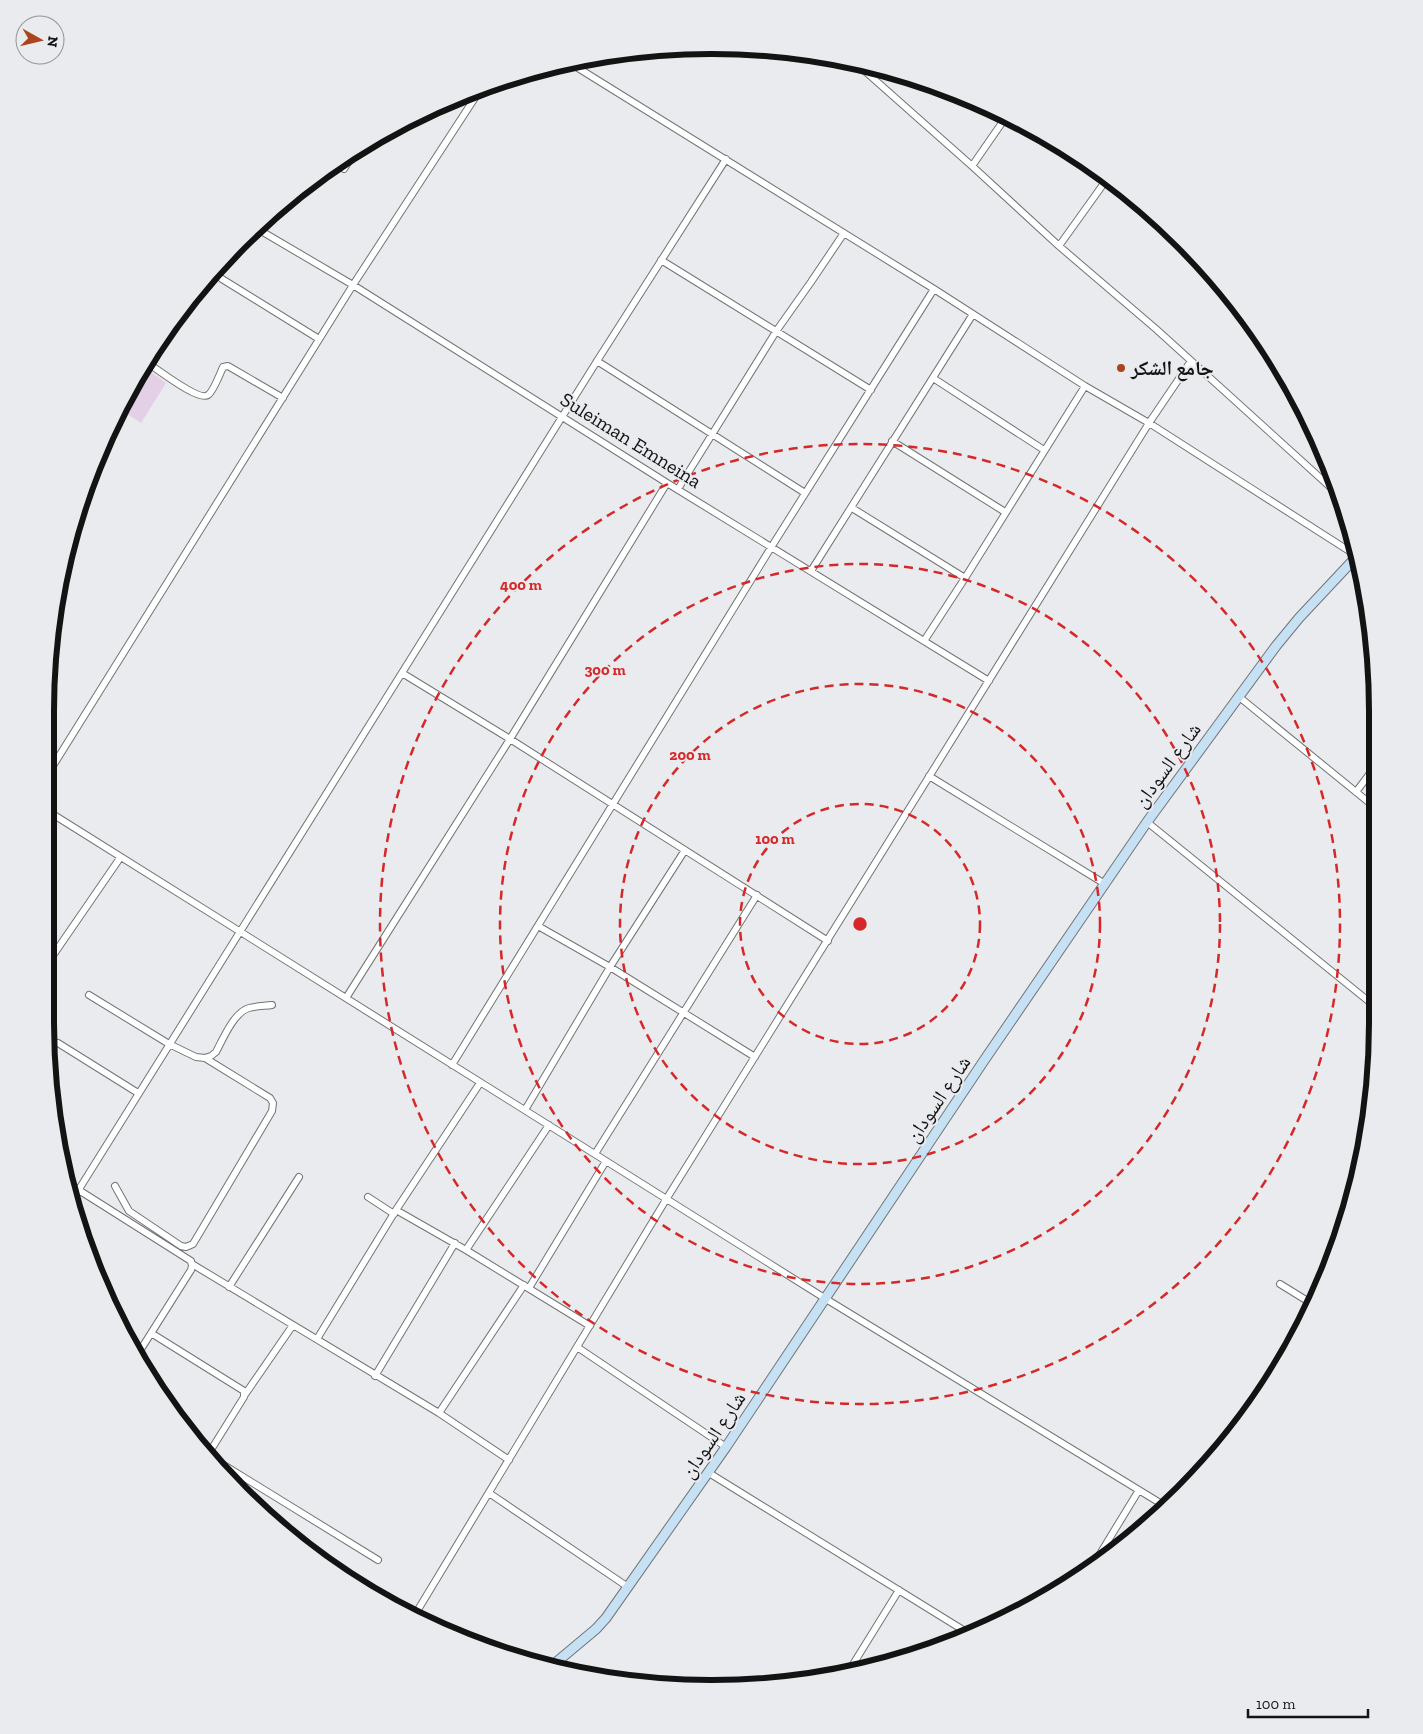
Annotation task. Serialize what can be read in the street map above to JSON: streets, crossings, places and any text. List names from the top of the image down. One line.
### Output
{"streets":{"main road":["شارع السودان"],"street":["Suleiman Emneina"]},"places":["جامع الشكر"],"scale_bar":"100 m","north":"right","rings":["400 m","300 m","200 m","100 m"]}
